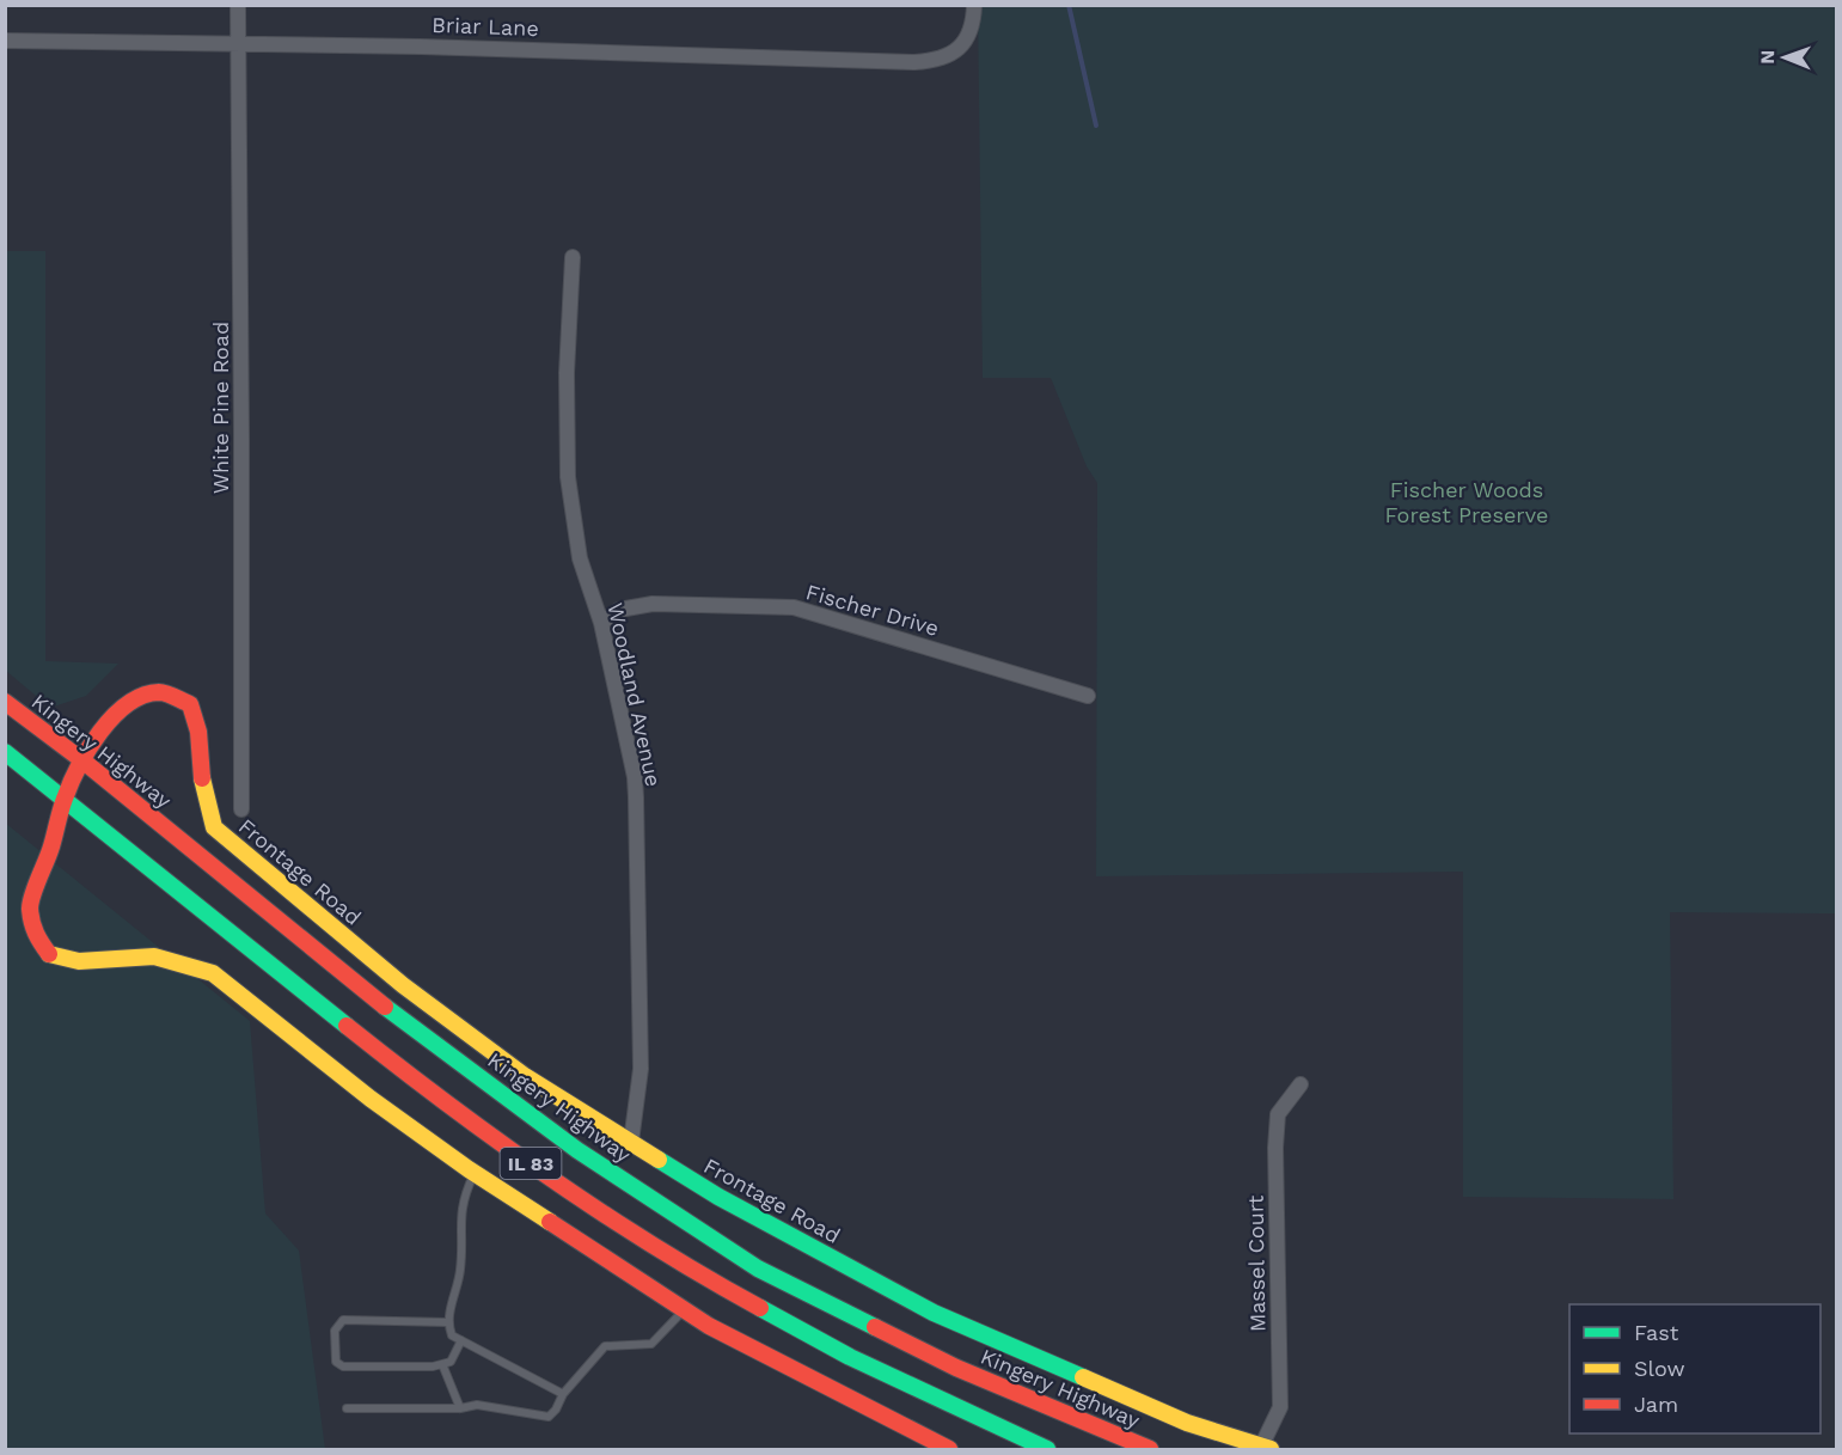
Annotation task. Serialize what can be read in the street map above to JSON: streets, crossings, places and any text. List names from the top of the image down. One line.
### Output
{"streets":{"main road":["Kingery Highway","Frontage Road","IL 83"],"street":["Briar Lane","White Pine Road","Fischer Drive","Woodland Avenue","Massel Court"]},"crossings":[["Briar Lane","White Pine Road"],["Fischer Drive","Woodland Avenue"],["Woodland Avenue","Frontage Road"],["Kingery Highway","Frontage Road"],["Frontage Road","IL 83"],["Frontage Road","Massel Court"]],"parks":["Fischer Woods Forest Preserve"],"legend":["Fast","Slow","Jam"],"north":"left"}
